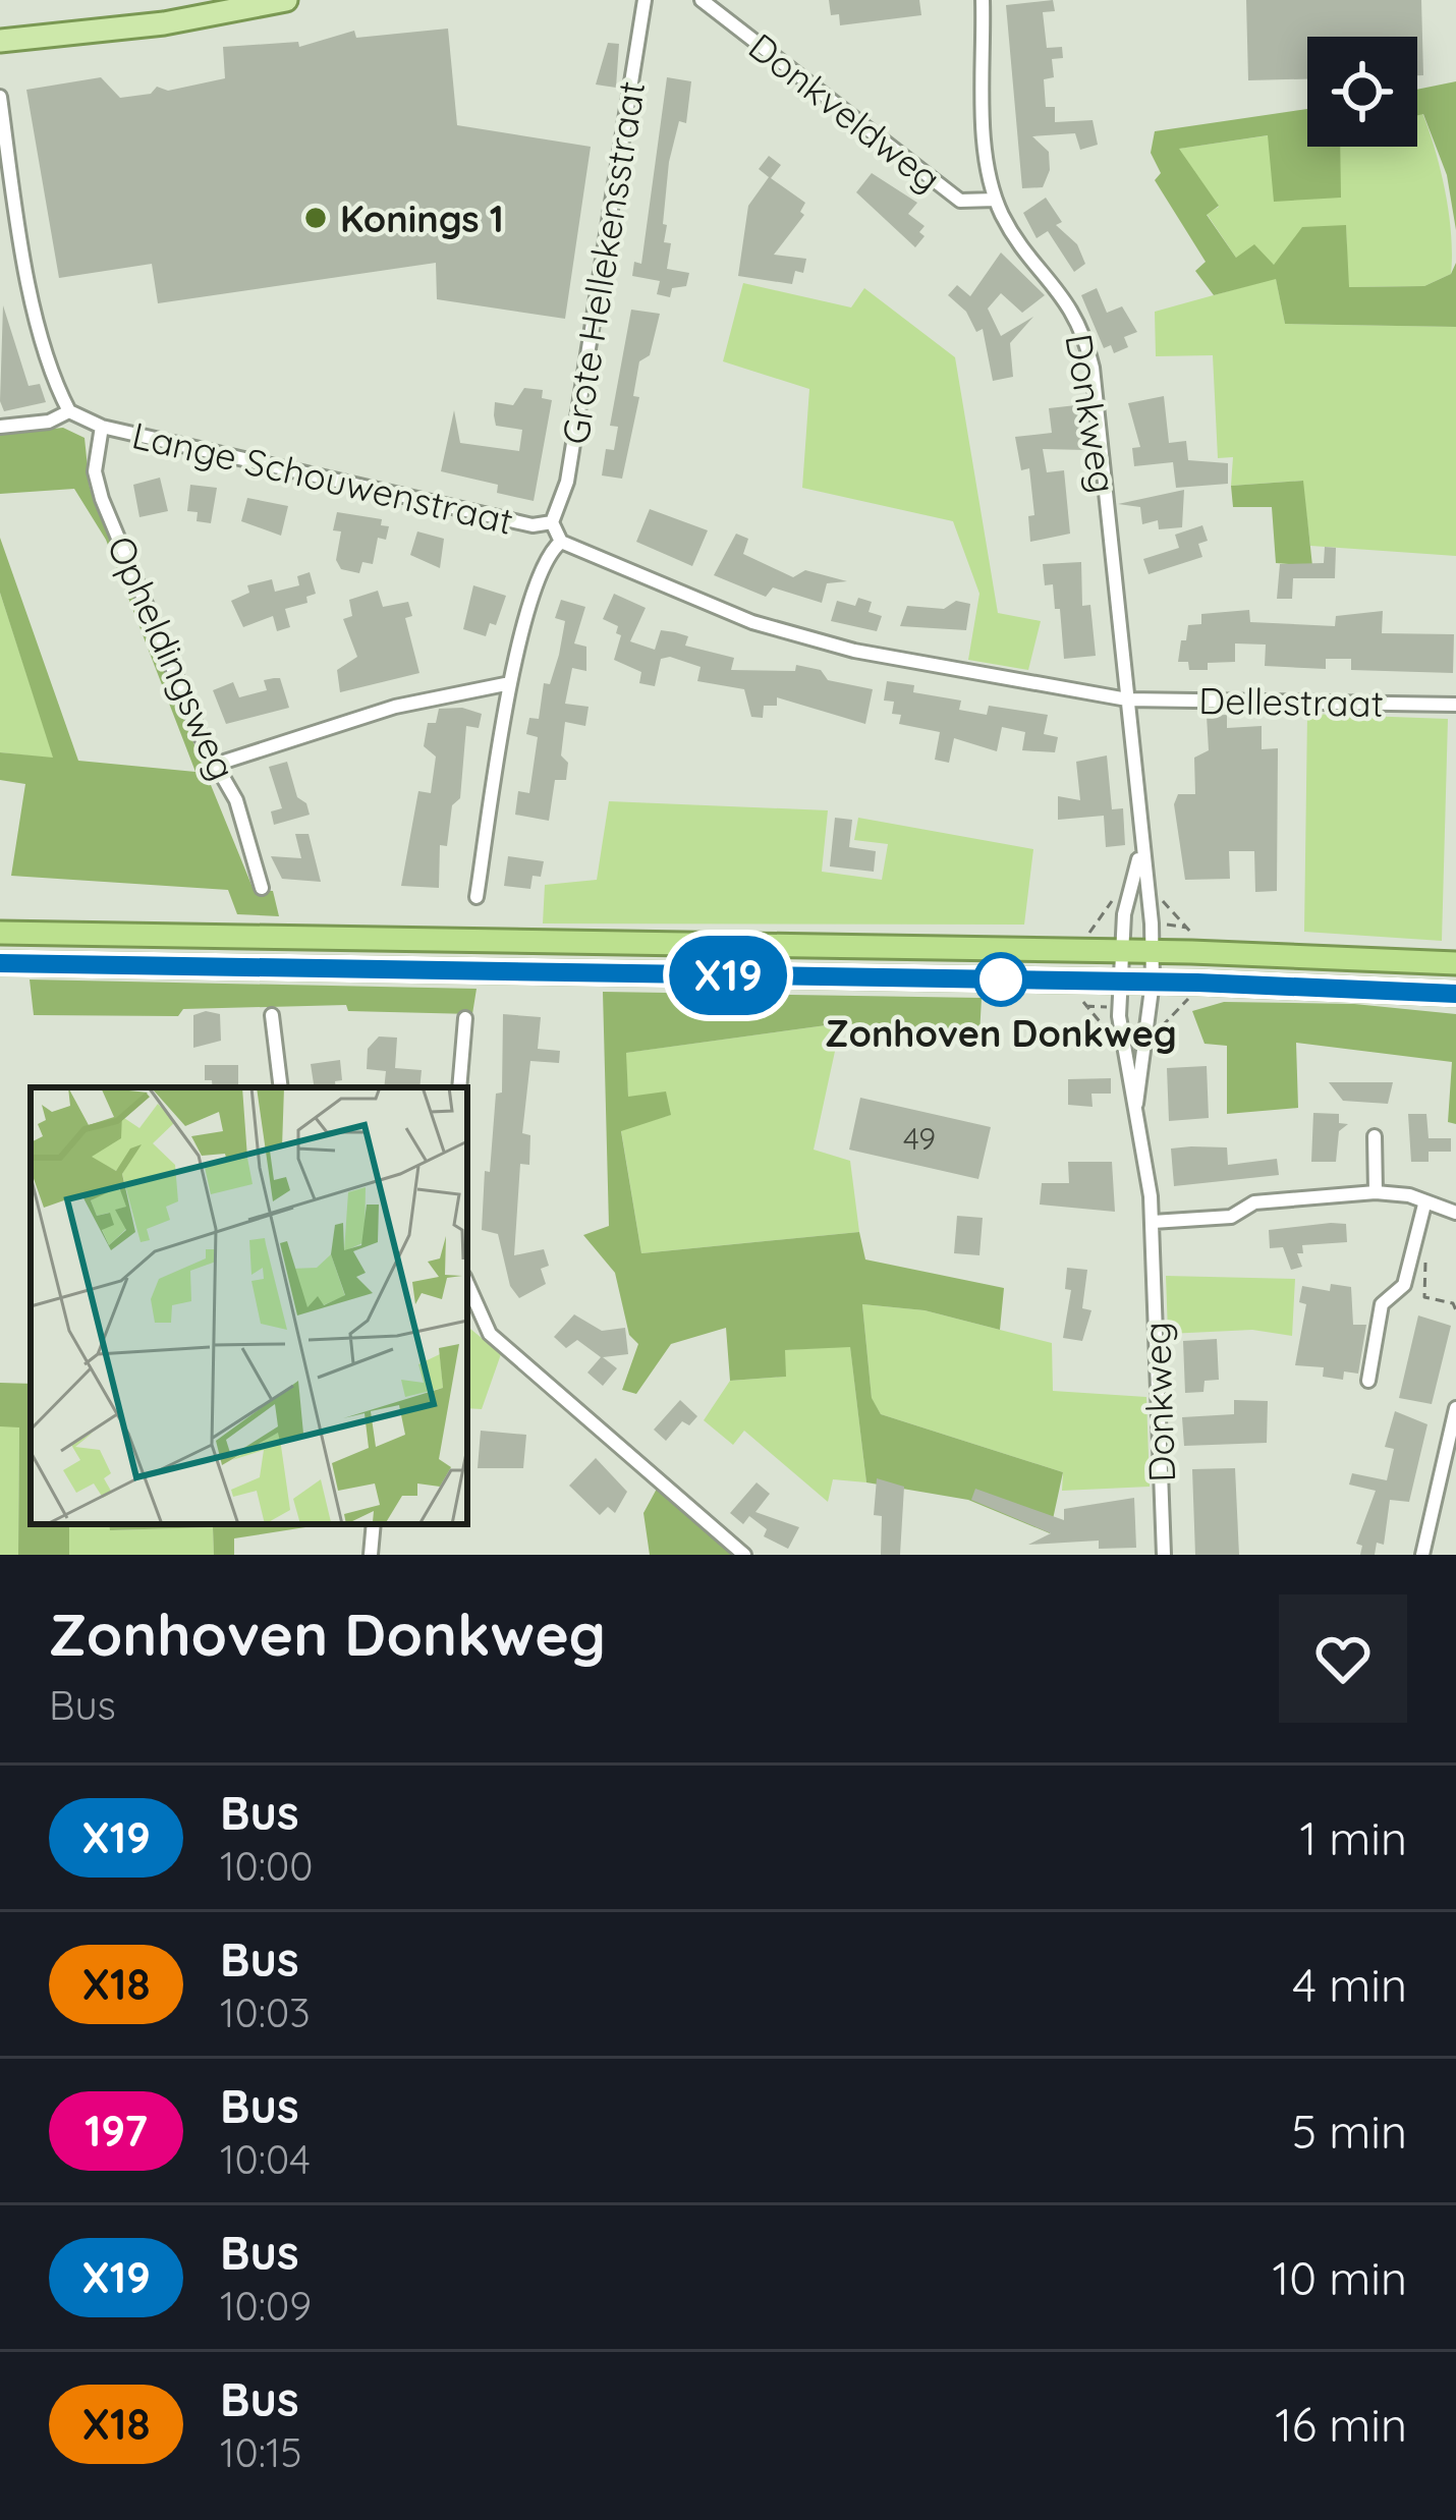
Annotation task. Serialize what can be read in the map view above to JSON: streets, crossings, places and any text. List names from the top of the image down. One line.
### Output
{"streets":{"street":["Donkveldweg","Grote Hellekensstraat","Donkweg","Lange Schouwenstraat","Opheldingsweg","Dellestraat"]},"crossings":[["Donkveldweg","Donkweg"],["Grote Hellekensstraat","Lange Schouwenstraat"],["Donkweg","Lange Schouwenstraat"],["Donkweg","Dellestraat"],["Lange Schouwenstraat","Opheldingsweg"],["Lange Schouwenstraat","Dellestraat"]],"places":["Konings 1","Zonhoven Donkweg"],"lines":["bus line X19"],"house_numbers":["49"],"page":{"on_map":"X19","heading":["Zonhoven Donkweg","Bus"],"list":[{"mark":"X19","name":"Bus","note":"10:00","value":"1 min"},{"mark":"X18","name":"Bus","note":"10:03","value":"4 min"},{"mark":"197","name":"Bus","note":"10:04","value":"5 min"},{"mark":"X19","name":"Bus","note":"10:09","value":"10 min"},{"mark":"X18","name":"Bus","note":"10:15","value":"16 min"}]}}
